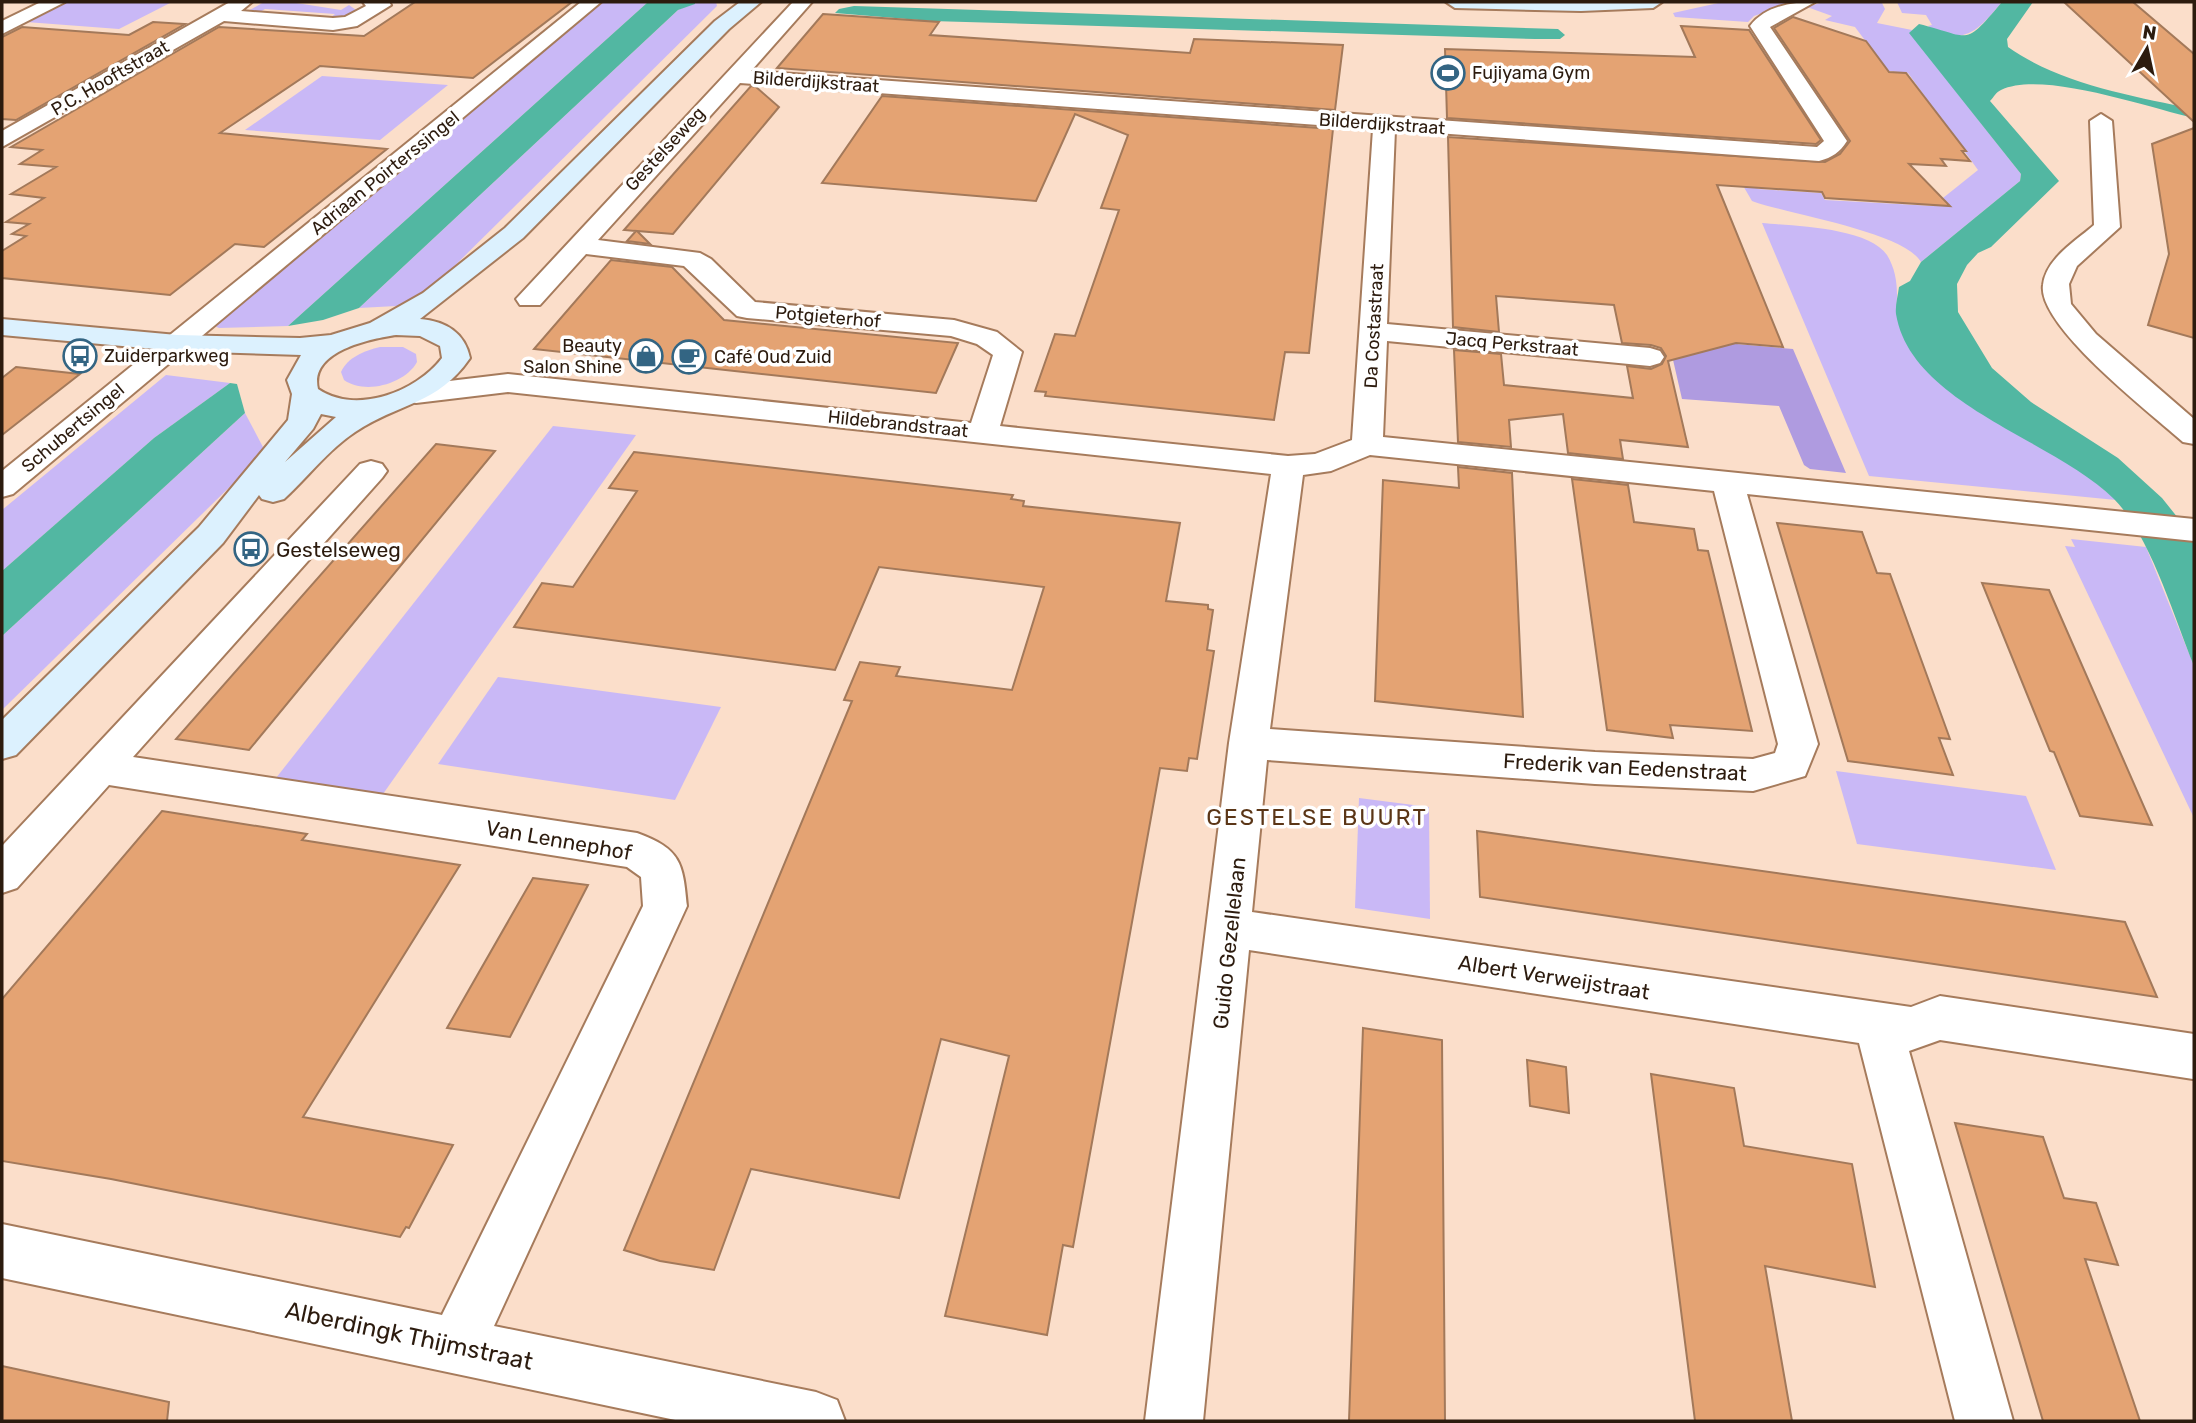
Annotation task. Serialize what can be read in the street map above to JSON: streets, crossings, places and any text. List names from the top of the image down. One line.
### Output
{"streets":{"street":["P.C. Hooftstraat","Bilderdijkstraat","Gestelseweg","Adriaan Poirterssingel","Potgieterhof","Da Costastraat","Jacq Perkstraat","Hildebrandstraat","Schubertsingel","Frederik van Eedenstraat","Van Lennephof","Guido Gezellelaan","Albert Verweijstraat","Alberdingk Thijmstraat"]},"crossings":[["Bilderdijkstraat","Gestelseweg"],["Bilderdijkstraat","Da Costastraat"],["Gestelseweg","Potgieterhof"],["Adriaan Poirterssingel","Schubertsingel"],["Potgieterhof","Hildebrandstraat"],["Da Costastraat","Jacq Perkstraat"],["Hildebrandstraat","Guido Gezellelaan"],["Frederik van Eedenstraat","Guido Gezellelaan"],["Van Lennephof","Alberdingk Thijmstraat"],["Guido Gezellelaan","Albert Verweijstraat"]],"districts":["GESTELSE BUURT"],"places":{"sports":["Fujiyama Gym"],"bus stop":["Zuiderparkweg","Gestelseweg"],"shop":["Beauty Salon Shine"],"cafe":["Café Oud Zuid"]},"north":"top"}
